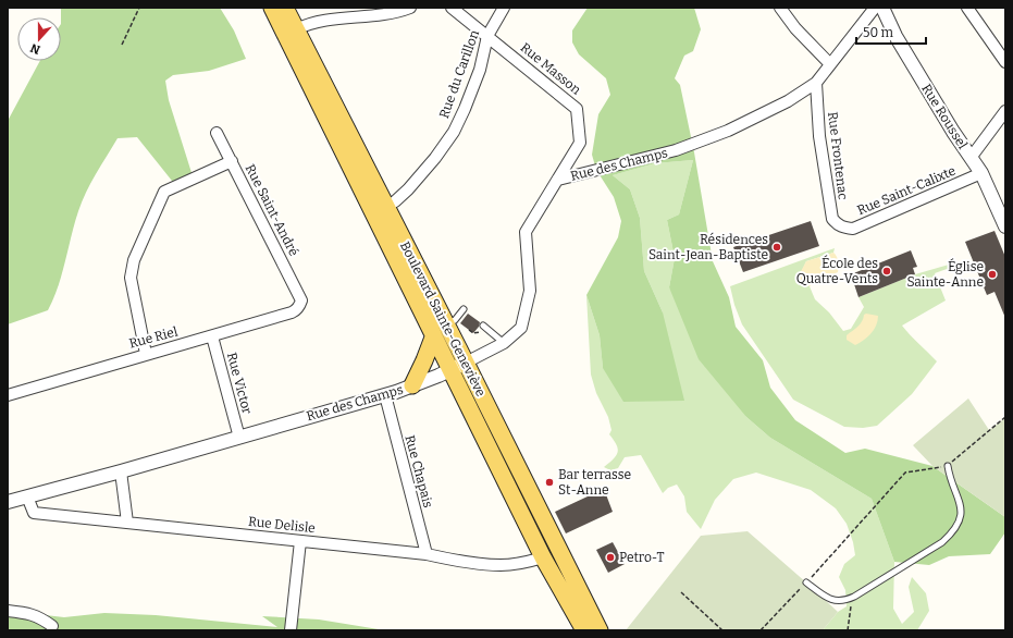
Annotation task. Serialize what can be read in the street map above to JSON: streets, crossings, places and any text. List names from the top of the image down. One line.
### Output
{"streets":{"main road":["Boulevard Sainte-Geneviève"],"street":["Rue Masson","Rue du Carillon","Rue Roussel","Rue Frontenac","Rue des Champs","Rue Saint-Calixte","Rue Saint-André","Rue Riel","Rue Victor","Rue Chapais","Rue Delisle"]},"crossings":[["Rue Masson","Rue du Carillon"],["Rue Masson","Rue des Champs"],["Rue du Carillon","Boulevard Sainte-Geneviève"],["Rue Roussel","Rue Saint-Calixte"],["Rue Frontenac","Rue des Champs"],["Rue Frontenac","Rue Saint-Calixte"],["Rue des Champs","Boulevard Sainte-Geneviève"],["Rue des Champs","Rue Victor"],["Rue des Champs","Rue Chapais"],["Rue des Champs","Rue Delisle"],["Rue Saint-André","Rue Riel"],["Boulevard Sainte-Geneviève","Rue Delisle"],["Rue Riel","Rue Victor"],["Rue Chapais","Rue Delisle"]],"places":["Résidences Saint-Jean-Baptiste","École des Quatre-Vents","Église Sainte-Anne","Bar terrasse St-Anne","Petro-T"],"scale_bar":"50 m","north":"bottom"}
